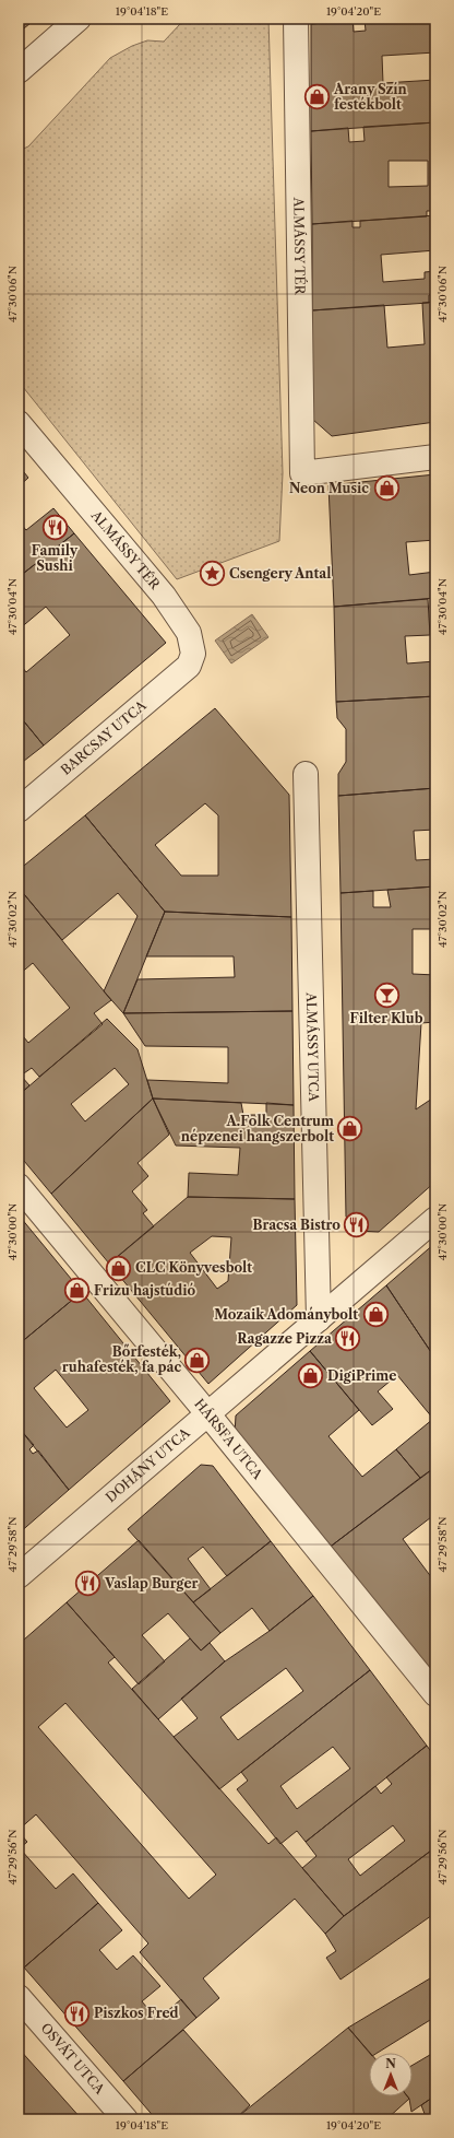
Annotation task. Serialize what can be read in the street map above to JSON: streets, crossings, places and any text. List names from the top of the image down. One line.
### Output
{"streets":{"street":["ALMÁSSY TÉR","BARCSAY UTCA","ALMÁSSY UTCA","HÁRSFA UTCA","DOHÁNY UTCA","OSVÁT UTCA"]},"crossings":[["ALMÁSSY TÉR","BARCSAY UTCA"],["ALMÁSSY UTCA","DOHÁNY UTCA"],["HÁRSFA UTCA","DOHÁNY UTCA"]],"places":{"shop":["Arany Szín festékbolt","Neon Music","A.Folk Centrum népzenei hangszerbolt","CLC Könyvesbolt","Frizu hajstúdió","Mozaik Adománybolt","Bőrfesték, ruhafesték, fa pác","DigiPrime"],"restaurant":["Family Sushi","Bracsa Bistro","Ragazze Pizza","Vaslap Burger","Piszkos Fred"],"place":["Csengery Antal"],"bar":["Filter Klub"]},"north":"top","coordinates":["19°04'18\"E","19°04'20\"E","47°30'06\"N","47°30'04\"N","47°30'02\"N","47°30'00\"N","47°29'58\"N","47°29'56\"N"]}
